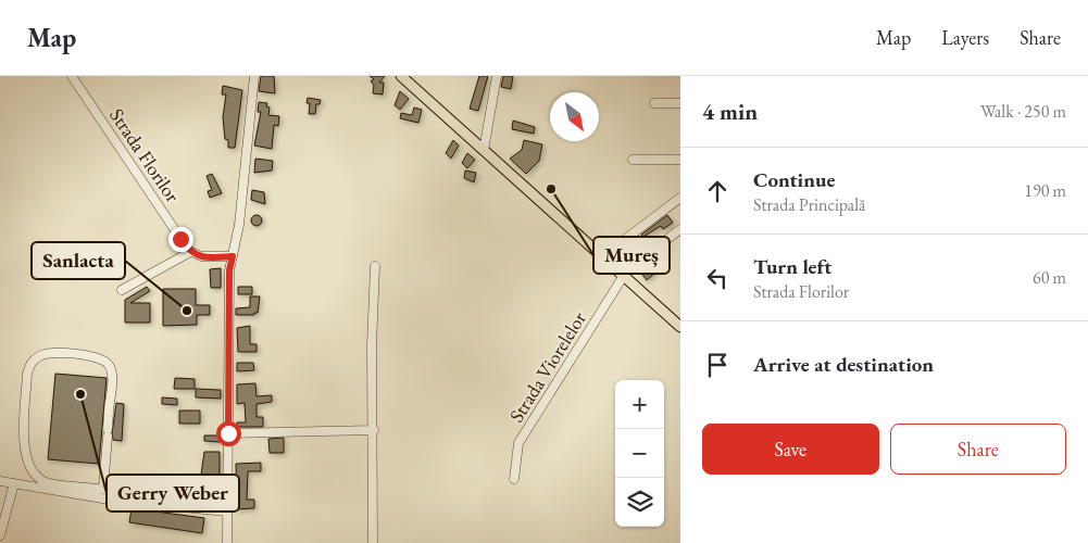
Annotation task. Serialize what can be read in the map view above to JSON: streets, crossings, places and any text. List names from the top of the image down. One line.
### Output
{"streets":{"street":["Strada Florilor","Strada Viorelelor"]},"places":["Mureș","Sanlacta","Gerry Weber"],"north":"bottom right","page":{"header":"Map","nav":["Map","Layers","Share"],"heading":["4 min","Walk · 250 m"],"list":[["Continue","Strada Principală","190 m"],["Turn left","Strada Florilor","60 m"],"Arrive at destination"],"map_buttons":["+","−"],"buttons":["Save","Share"]}}
